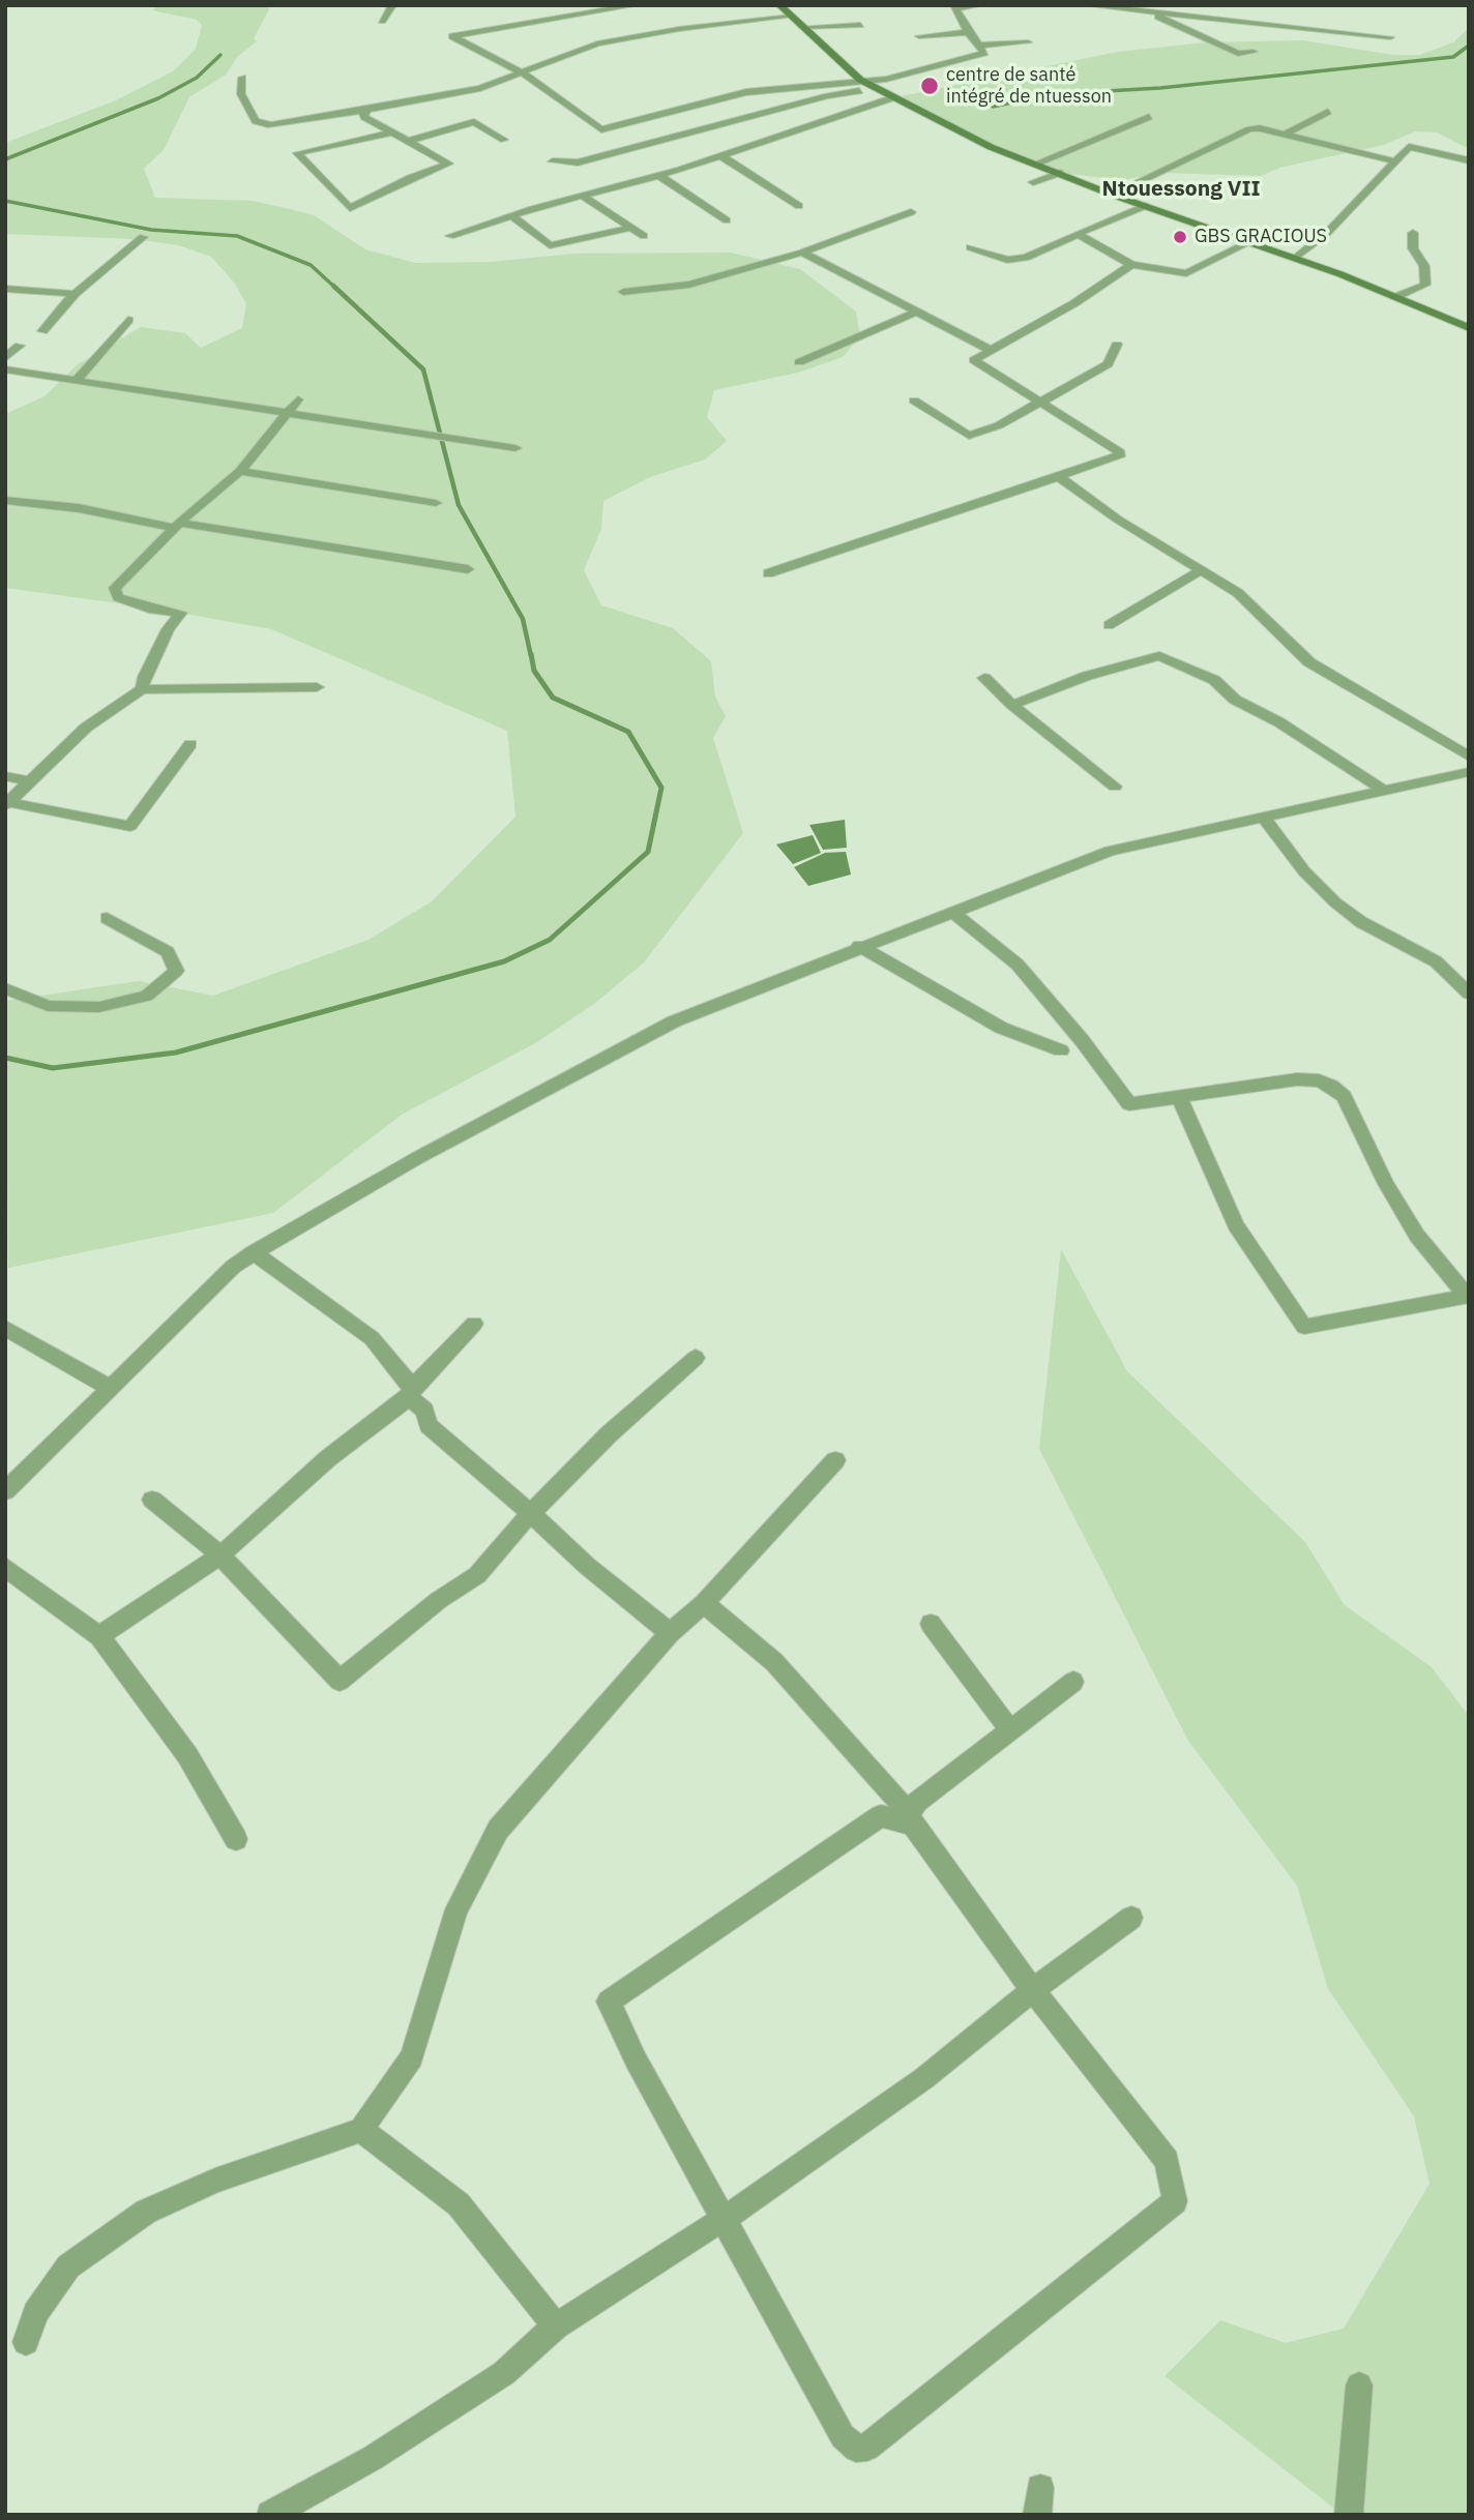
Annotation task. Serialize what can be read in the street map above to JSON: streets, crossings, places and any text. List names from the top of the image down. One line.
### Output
{"districts":["Ntouessong VII"],"places":["centre de santé intégré de ntuesson","GBS GRACIOUS"]}
